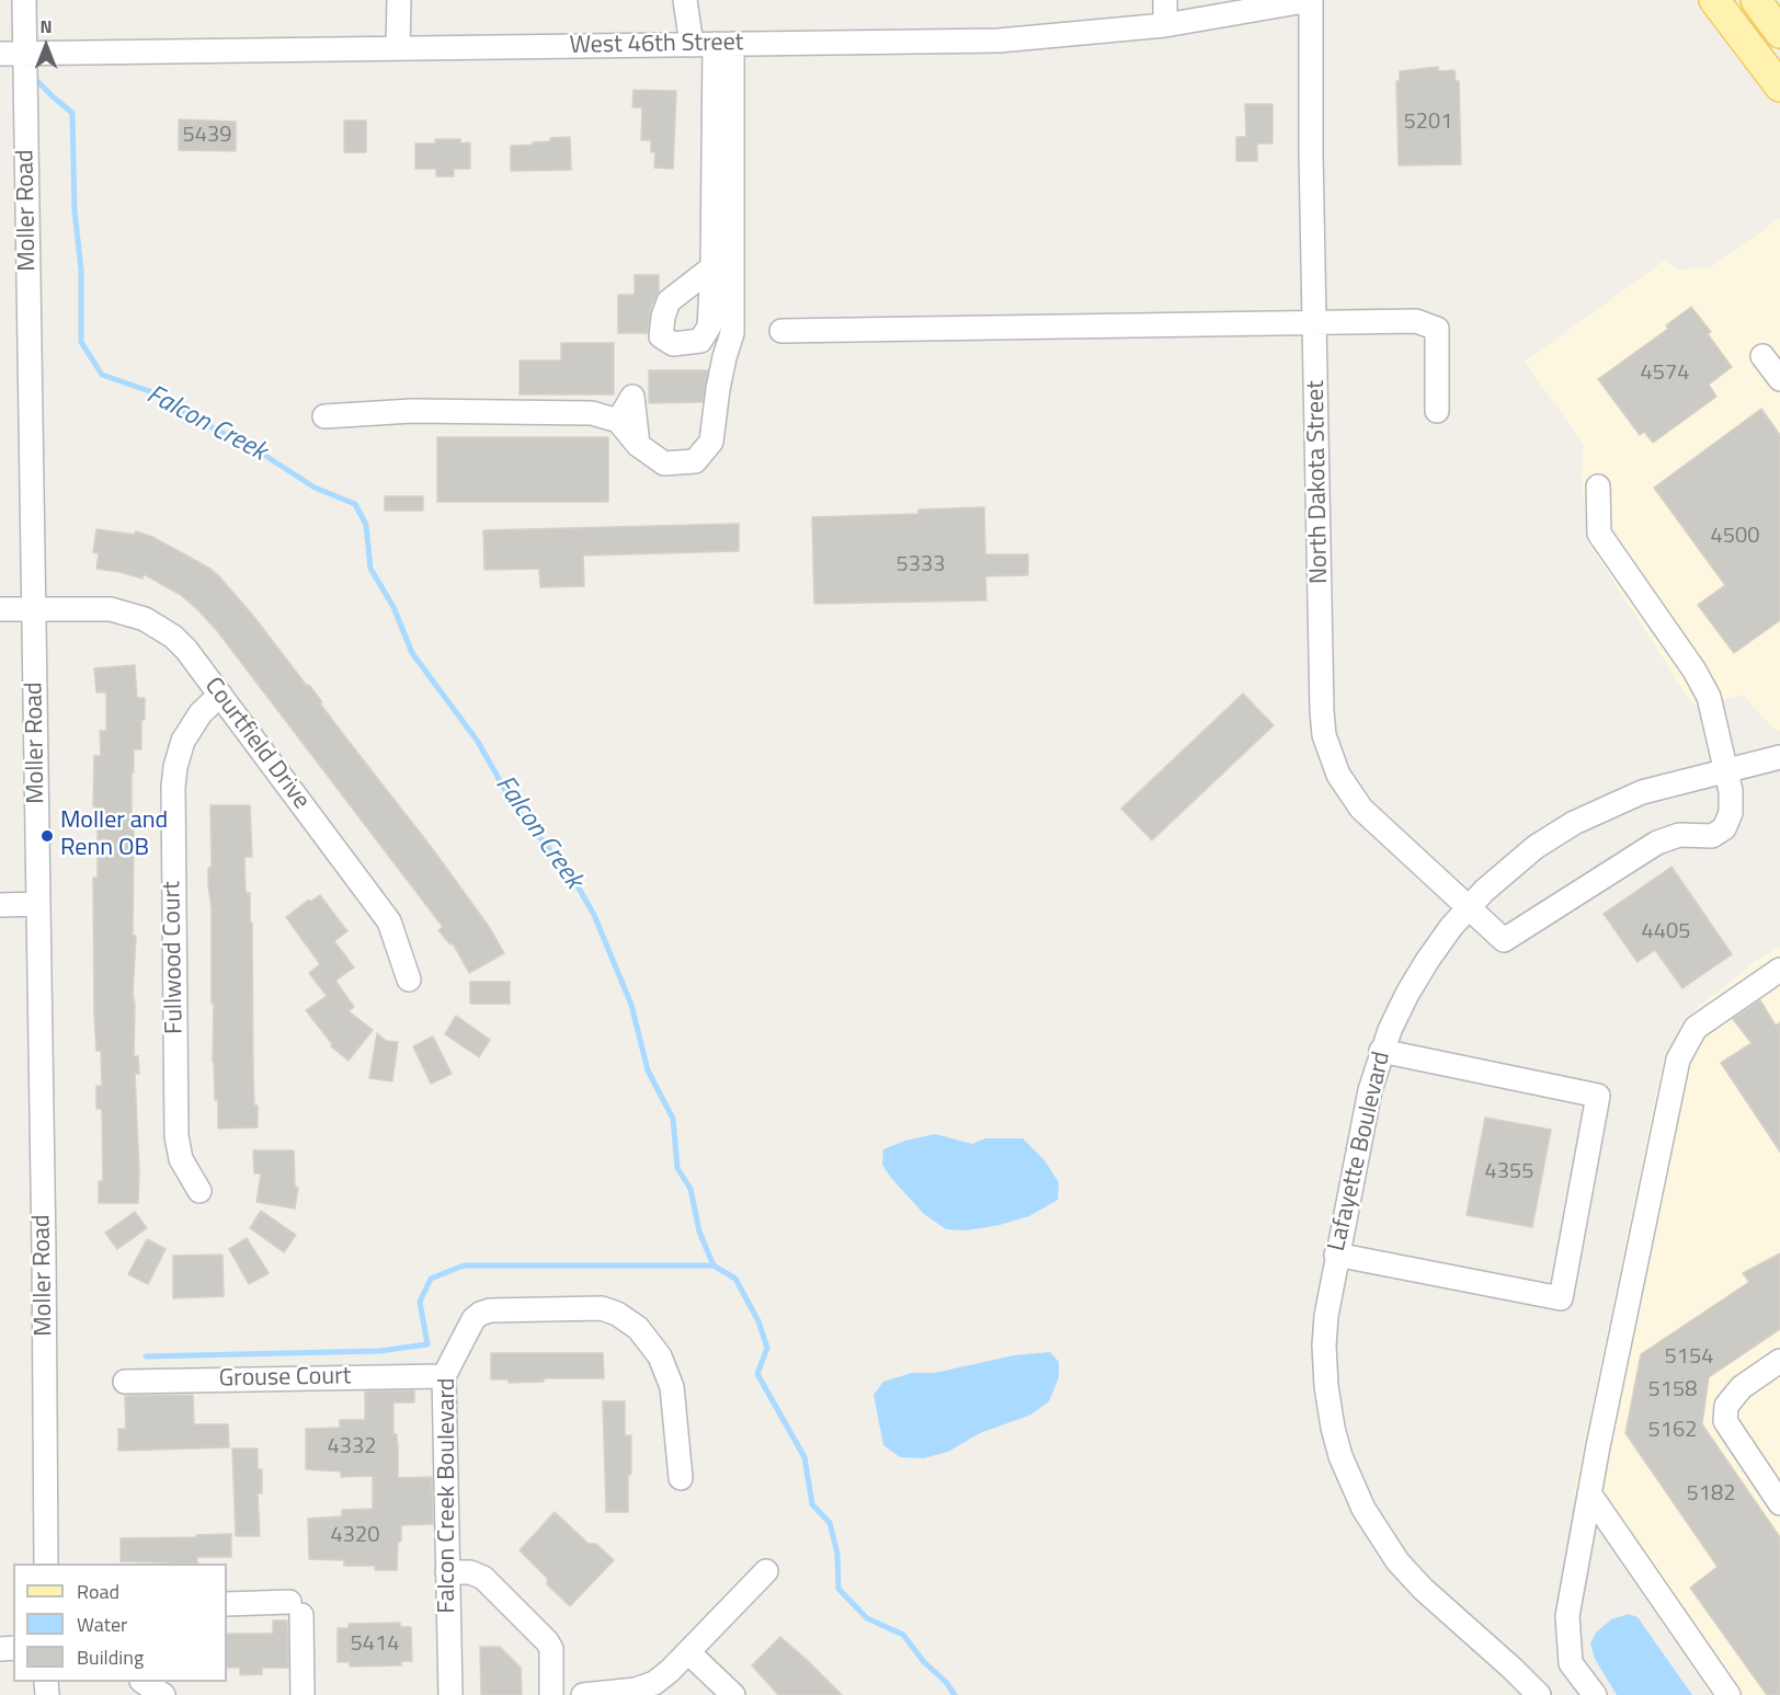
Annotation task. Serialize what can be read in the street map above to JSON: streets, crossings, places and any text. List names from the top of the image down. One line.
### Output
{"streets":{"street":["West 46th Street","Moller Road","North Dakota Street","Courtfield Drive","Fullwood Court","Lafayette Boulevard","Grouse Court","Falcon Creek Boulevard"]},"crossings":[["West 46th Street","Moller Road"],["West 46th Street","North Dakota Street"],["Moller Road","Courtfield Drive"],["North Dakota Street","Lafayette Boulevard"],["Courtfield Drive","Fullwood Court"],["Grouse Court","Falcon Creek Boulevard"]],"water":["Falcon Creek"],"places":["Moller and Renn OB"],"house_numbers":["5201","5439","4574","4500","5333","4405","4355","5154","5158","5162","4332","5182","4320","5414"],"legend":["Road","Water","Building"],"north":"top"}
